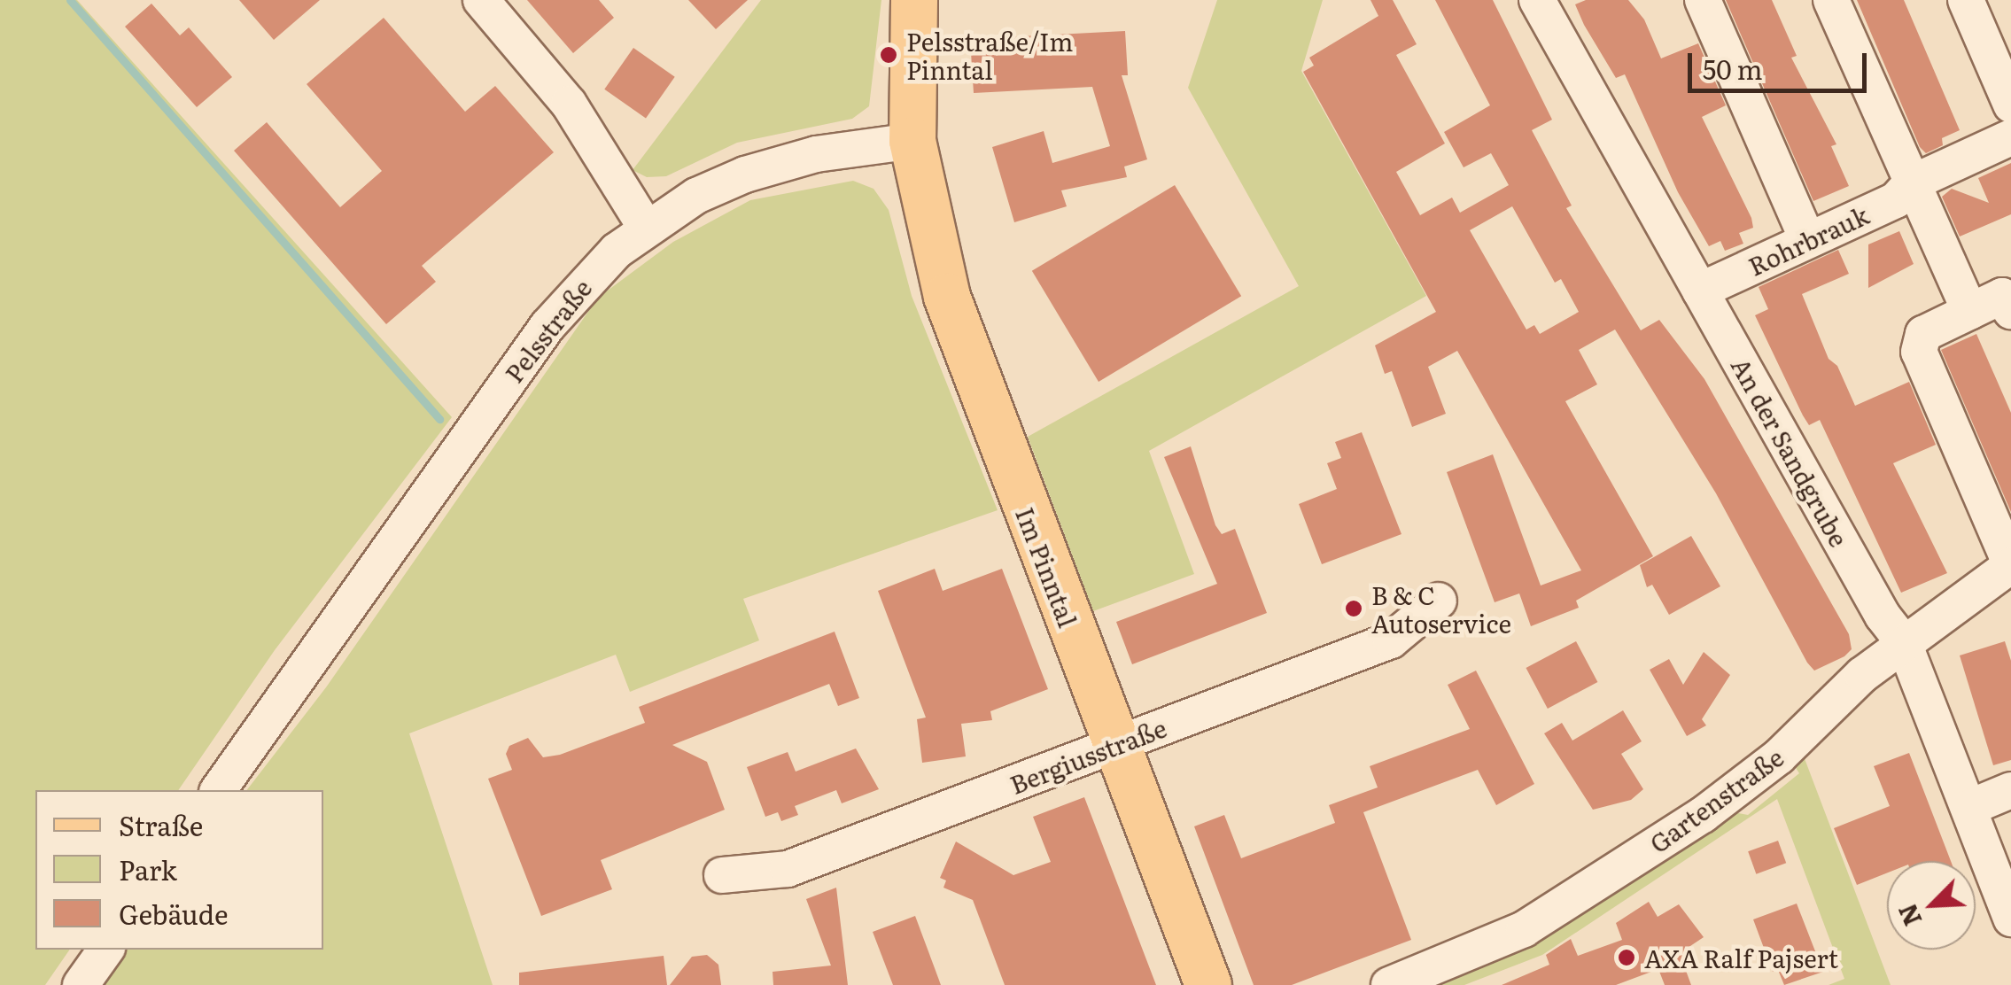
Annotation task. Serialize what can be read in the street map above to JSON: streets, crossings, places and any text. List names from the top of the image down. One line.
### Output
{"streets":{"main road":["Im Pinntal"],"street":["Rohrbrauk","Pelsstraße","An der Sandgrube","Bergiusstraße","Gartenstraße"]},"crossings":[["Rohrbrauk","An der Sandgrube"],["Pelsstraße","Im Pinntal"],["An der Sandgrube","Gartenstraße"],["Im Pinntal","Bergiusstraße"]],"places":["Pelsstraße/Im Pinntal","B & C Autoservice","AXA Ralf Pajsert"],"legend":["Straße","Park","Gebäude"],"scale_bar":"50 m","north":"bottom left"}
